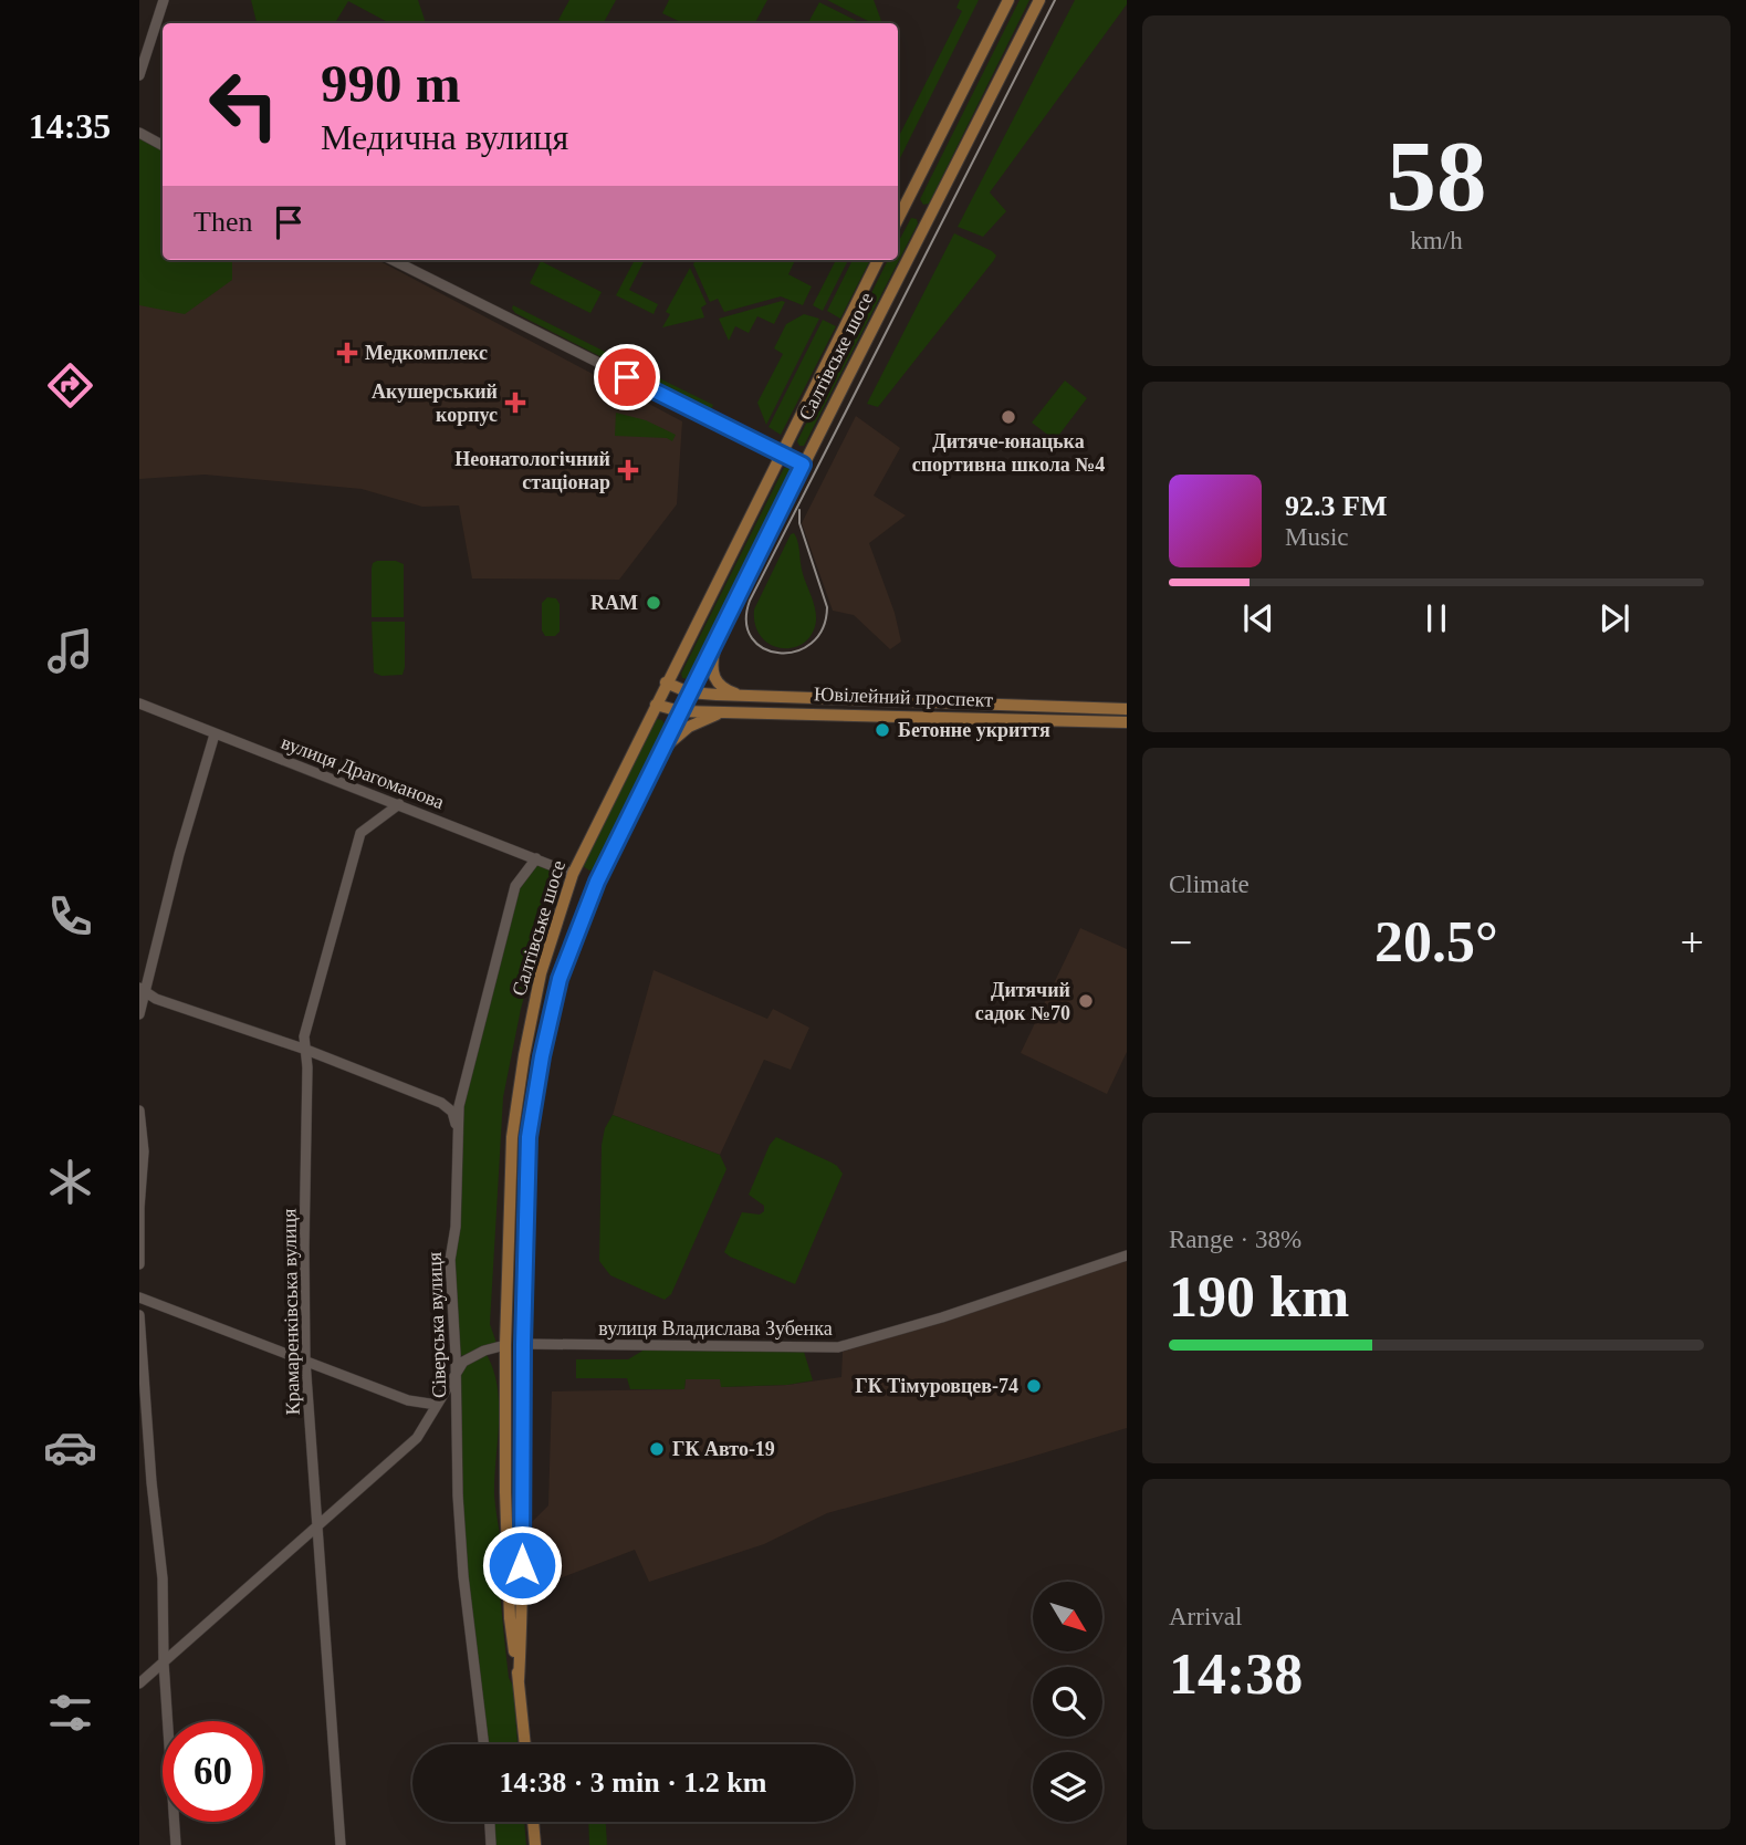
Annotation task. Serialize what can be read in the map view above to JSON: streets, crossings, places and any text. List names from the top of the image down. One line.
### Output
{"streets":{"main road":["Салтівське шосе","Ювілейний проспект"],"street":["вулиця Драгоманова","Крамаренківська вулиця","Сіверська вулиця","вулиця Владислава Зубенка"]},"crossings":[["Салтівське шосе","Ювілейний проспект"],["Салтівське шосе","вулиця Драгоманова"],["Салтівське шосе","вулиця Владислава Зубенка"],["вулиця Драгоманова","Крамаренківська вулиця"],["вулиця Драгоманова","Сіверська вулиця"]],"places":{"health":["Медкомплекс","Акушерський корпус","Неонатологічний стаціонар"],"other":["Дитяче-юнацька спортивна школа №4","RAM","Бетонне укриття","Дитячий садок №70","ГК Тімуровцев-74","ГК Авто-19"]},"north":"bottom right","page":{"tabs":"14:35","tile":[["58","km/h"],"Climate",["Range · 38%","190 km"],["Arrival","14:38"]],"turn":["990 m","Медична вулиця"],"then":"Then","song":["92.3 FM","Music"],"heat":["−","20.5°","+"],"limit":"60","trip":"14:38 · 3 min · 1.2 km"}}
